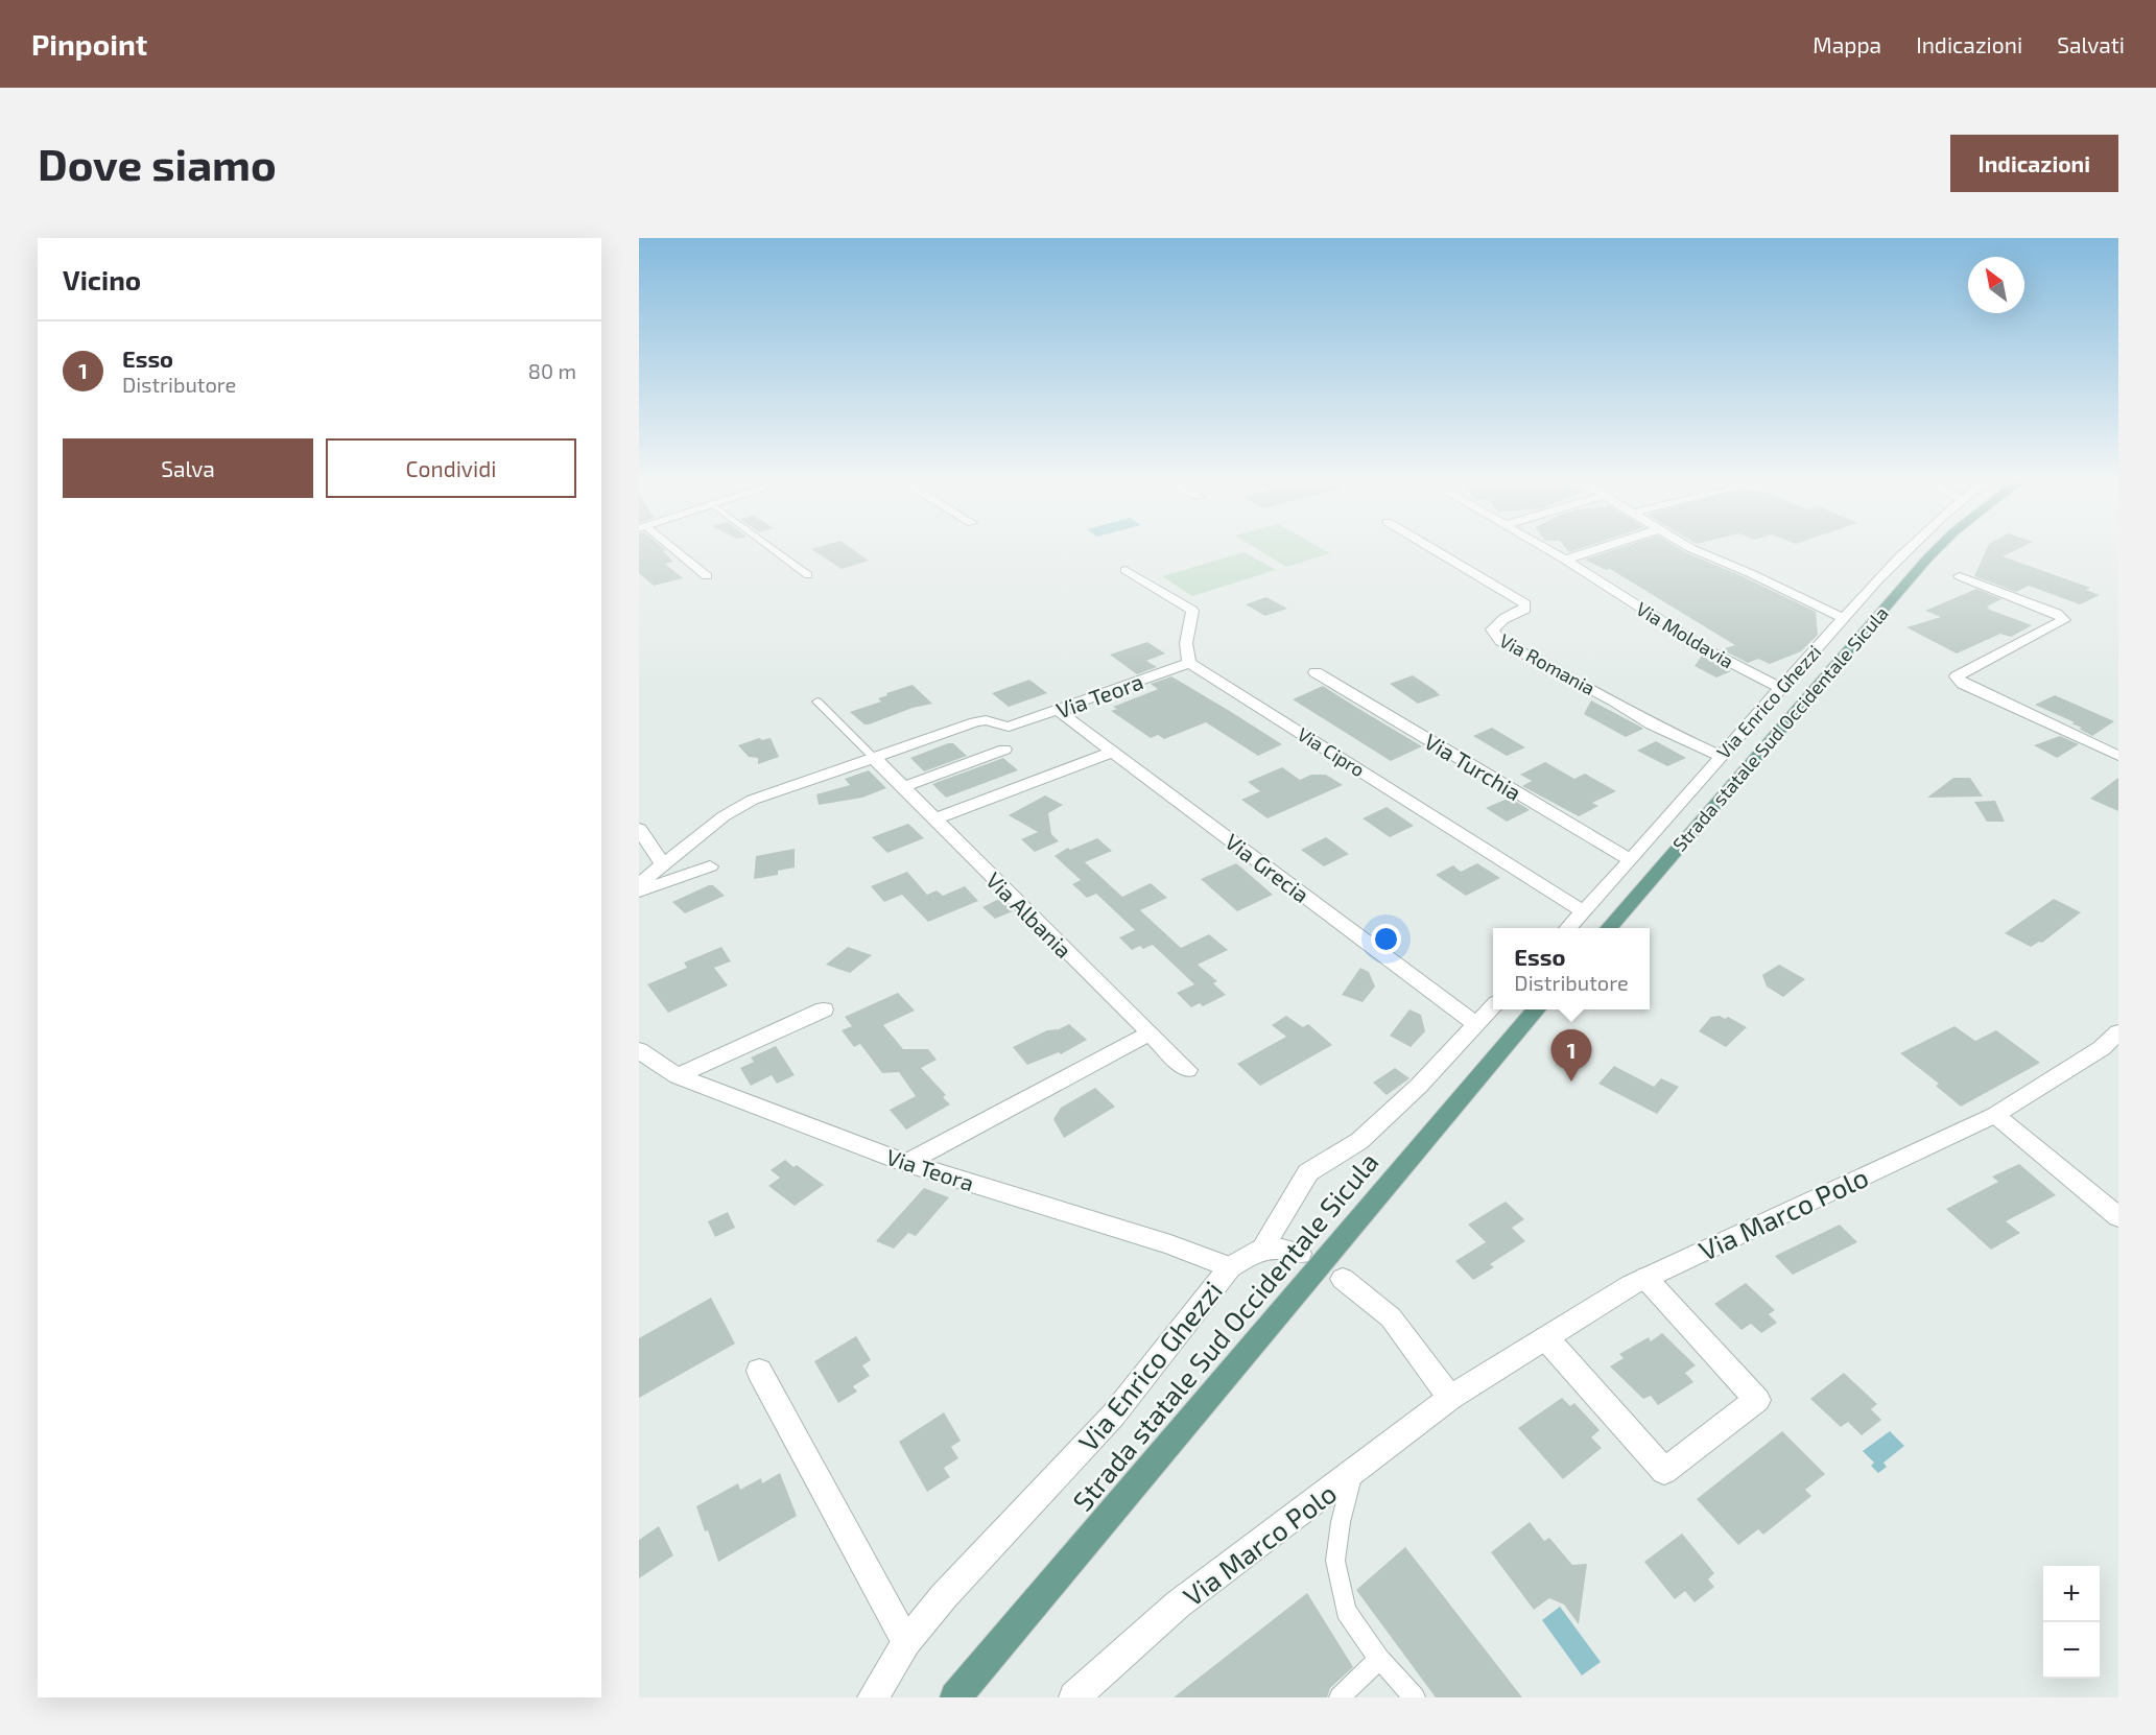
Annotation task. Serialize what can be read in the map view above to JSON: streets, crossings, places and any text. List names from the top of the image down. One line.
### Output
{"streets":{"main road":["Strada statale Sud Occidentale Sicula"],"street":["Via Moldavia","Via Romania","Via Teora","Via Enrico Ghezzi","Via Cipro","Via Turchia","Via Grecia","Via Albania","Via Marco Polo"]},"crossings":[["Via Moldavia","Via Enrico Ghezzi"],["Via Romania","Via Enrico Ghezzi"],["Via Teora","Via Enrico Ghezzi"],["Via Teora","Via Cipro"],["Via Teora","Via Grecia"],["Via Teora","Via Albania"],["Via Enrico Ghezzi","Via Cipro"],["Via Enrico Ghezzi","Via Turchia"],["Via Enrico Ghezzi","Via Grecia"]],"north":"top left","page":{"header":"Pinpoint","nav":["Mappa","Indicazioni","Salvati"],"buttons":["Indicazioni",["Salva","Condividi"]],"title":"Dove siamo","heading":"Vicino","list":[{"mark":"1","name":"Esso","note":"Distributore","value":"80 m"}],"popup":["Esso","Distributore"],"pins":"1","map_buttons":["+","−"]}}
